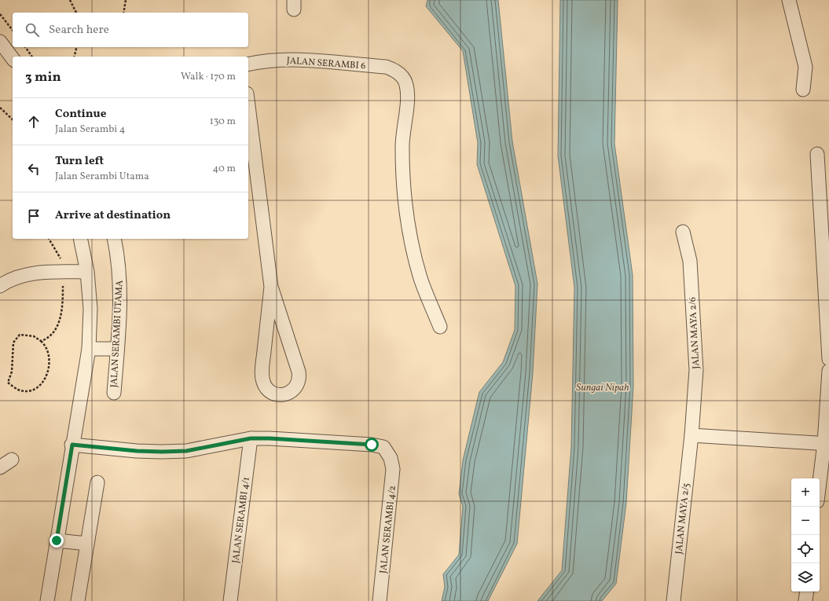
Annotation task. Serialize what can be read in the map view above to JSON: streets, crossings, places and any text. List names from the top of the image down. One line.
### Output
{"streets":{"street":["JALAN SERAMBI 6","JALAN MAYA 2/6","JALAN SERAMBI UTAMA","JALAN MAYA 2/5","JALAN SERAMBI 4/1","JALAN SERAMBI 4/2"]},"crossings":[["JALAN MAYA 2/6","JALAN MAYA 2/5"],["JALAN SERAMBI 4/1","JALAN SERAMBI 4/2"]],"water":["Sungai Nipah"],"page":{"search":"Search here","heading":["3 min","Walk · 170 m"],"list":[["Continue","Jalan Serambi 4","130 m"],["Turn left","Jalan Serambi Utama","40 m"],"Arrive at destination"],"map_buttons":["+","−"]}}
